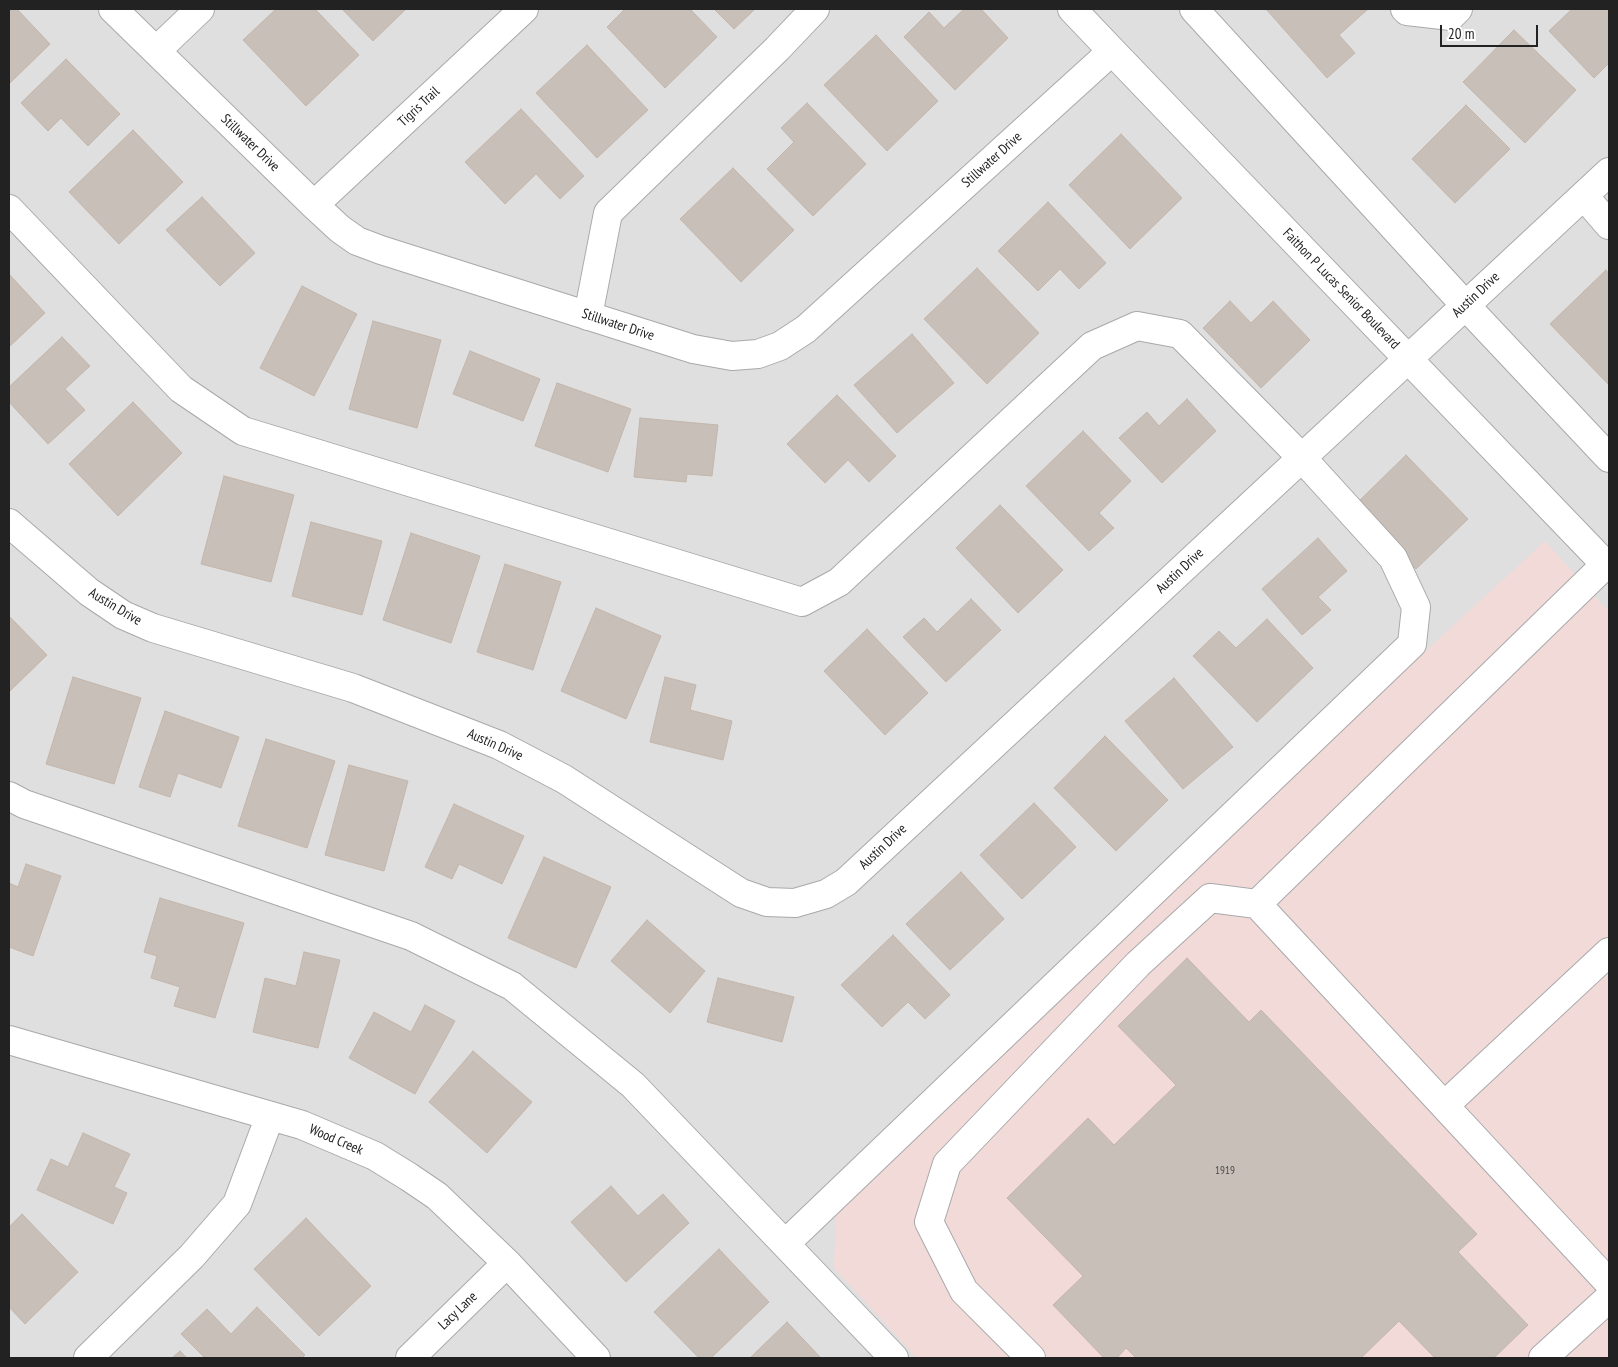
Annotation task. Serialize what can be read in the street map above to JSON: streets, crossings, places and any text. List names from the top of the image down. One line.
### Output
{"streets":{"street":["Tigris Trail","Stillwater Drive","Faithon P Lucas Senior Boulevard","Austin Drive","Wood Creek","Lacy Lane"]},"crossings":[["Tigris Trail","Stillwater Drive"],["Stillwater Drive","Faithon P Lucas Senior Boulevard"],["Faithon P Lucas Senior Boulevard","Austin Drive"],["Wood Creek","Lacy Lane"]],"house_numbers":["1919"],"scale_bar":"20 m"}
